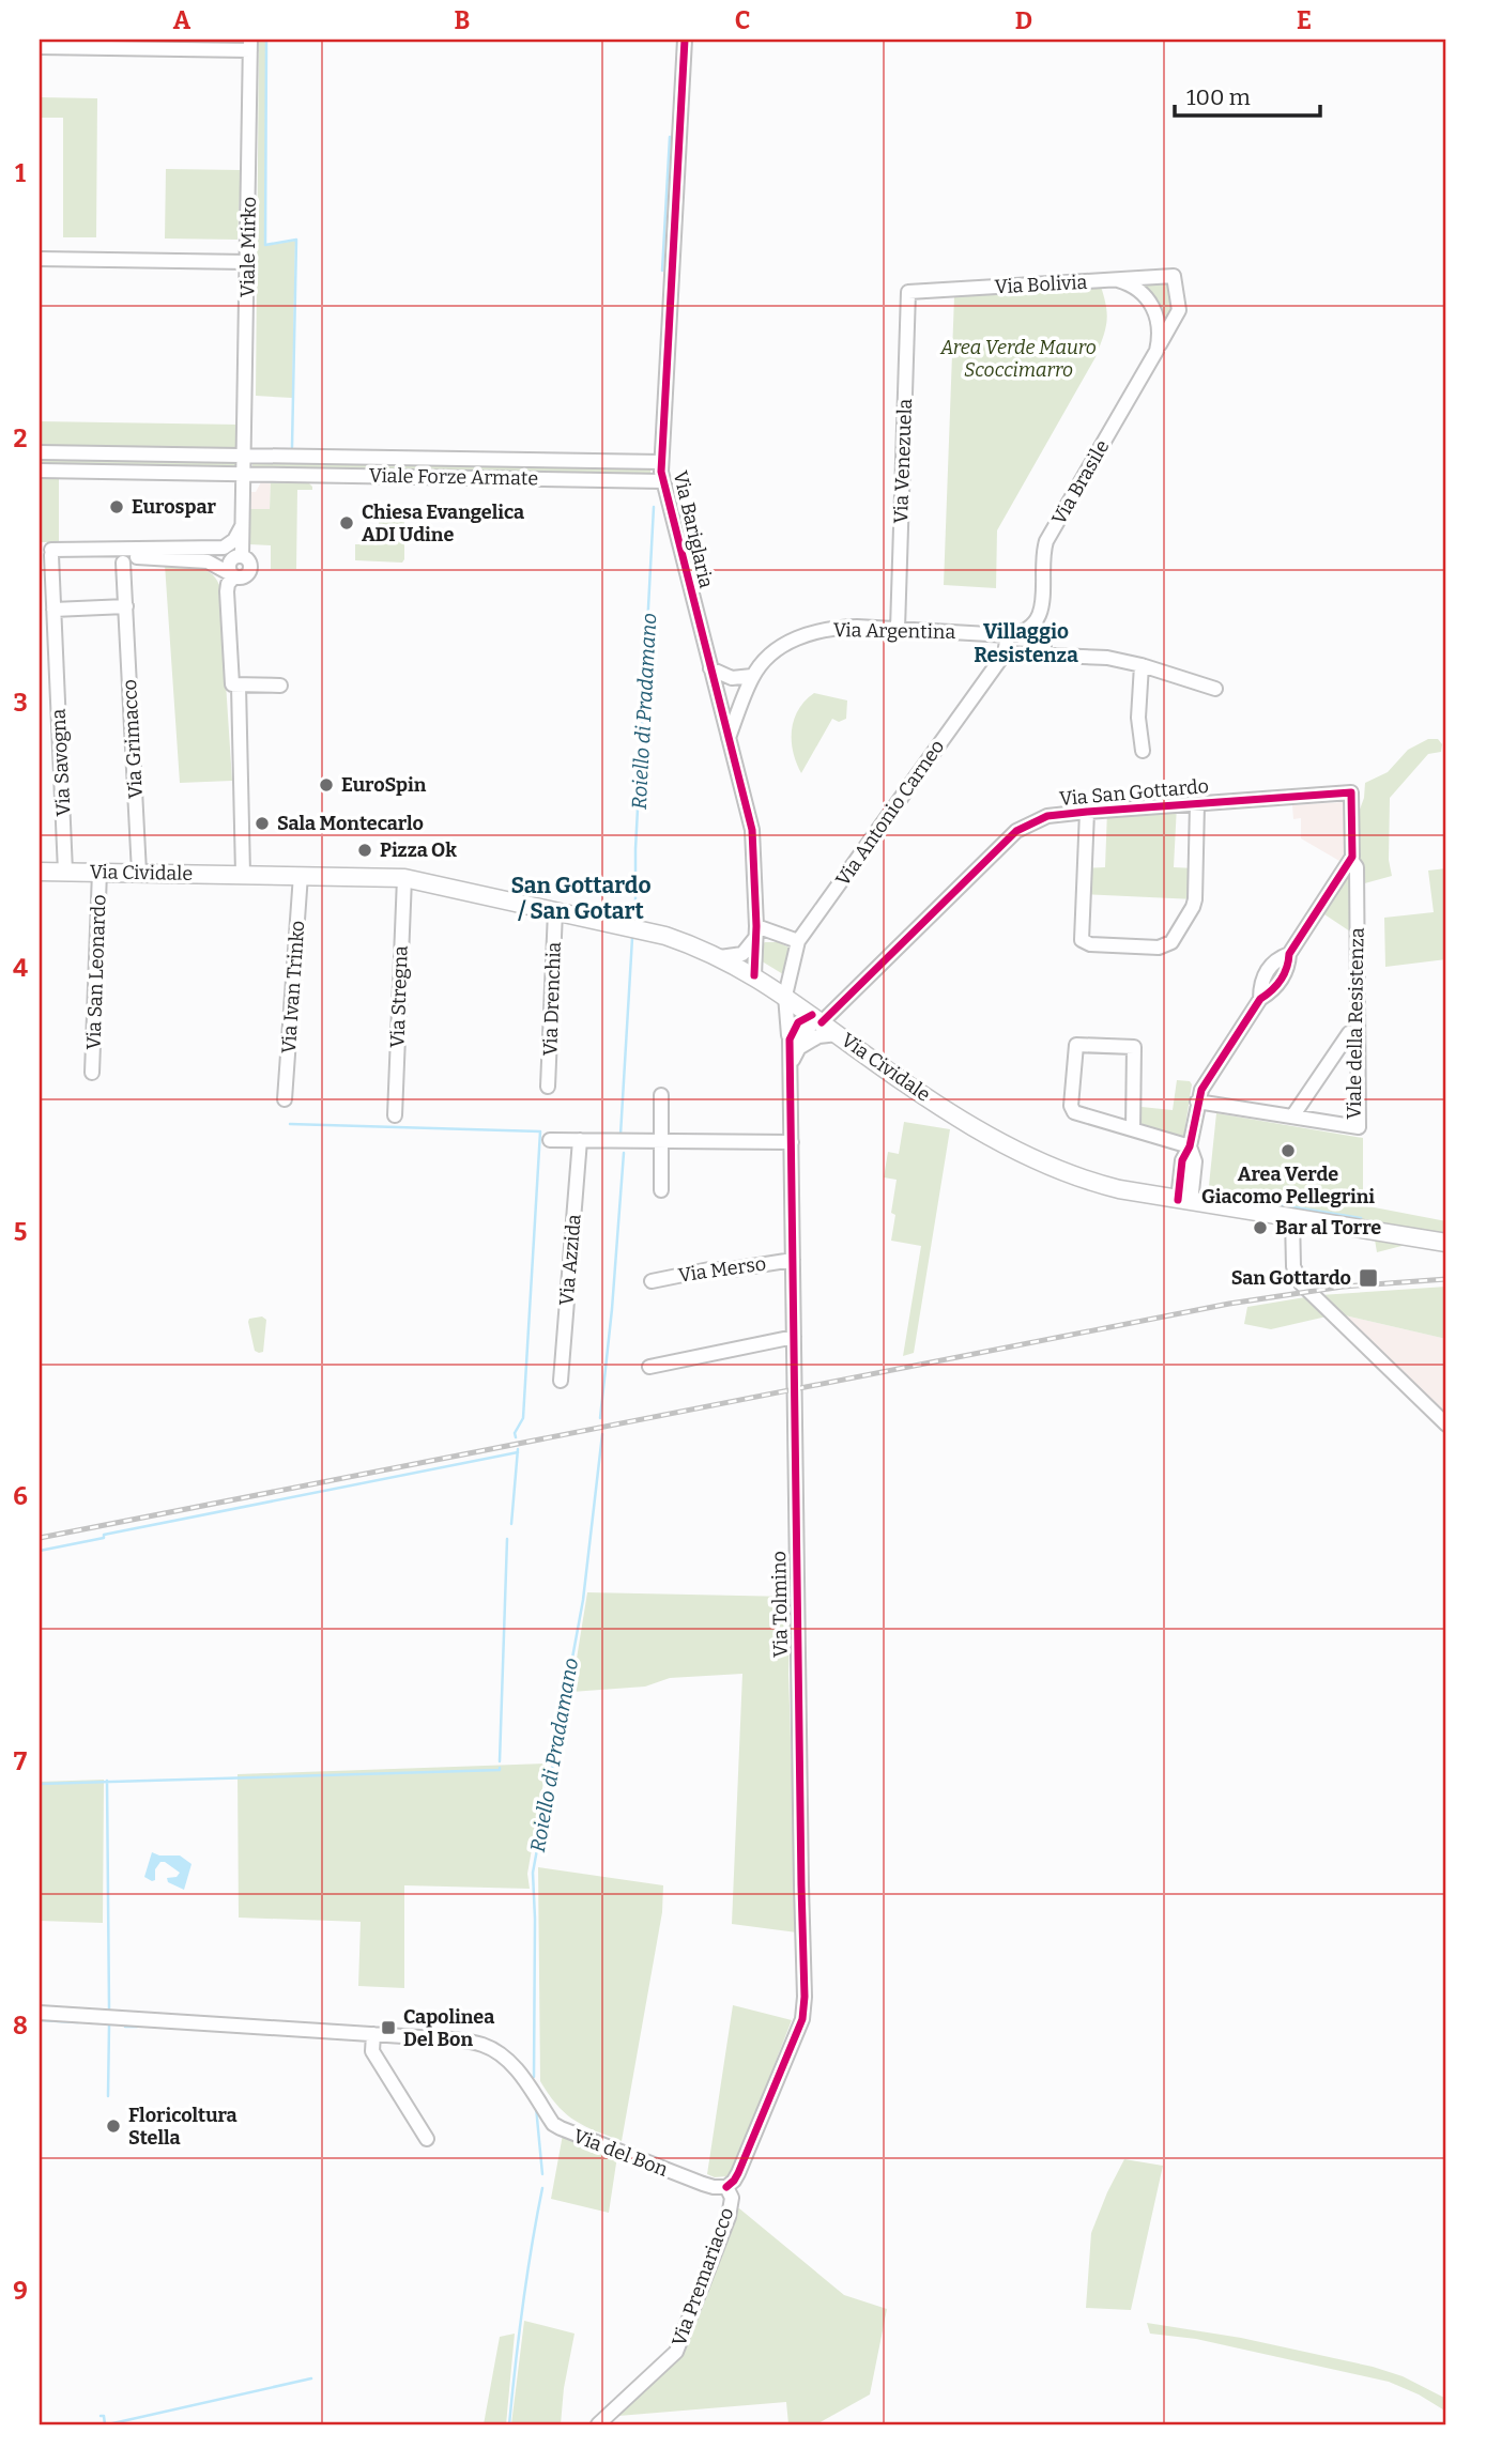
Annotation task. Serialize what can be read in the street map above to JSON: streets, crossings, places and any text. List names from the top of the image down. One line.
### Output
{"streets":{"main road":["Via Cividale"],"street":["Viale Mirko","Via Bolivia","Via Venezuela","Viale Forze Armate","Via Brasile","Via Bariglaria","Via Argentina","Via Grimacco","Via Savogna","Via San Gottardo","Via Antonio Carneo","Via San Leonardo","Via Ivan Trinko","Via Stregna","Via Drenchia","Viale della Resistenza","Via Azzida","Via Merso","Via Tolmino","Via del Bon","Via Premariacco"]},"crossings":[["Viale Mirko","Viale Forze Armate"],["Via Bolivia","Via Venezuela"],["Via Bolivia","Via Brasile"],["Via Venezuela","Via Argentina"],["Viale Forze Armate","Via Bariglaria"],["Via Bariglaria","Via Argentina"],["Via Bariglaria","Via Cividale"],["Via Argentina","Via Antonio Carneo"],["Via Grimacco","Via Cividale"],["Via Savogna","Via Cividale"],["Via San Gottardo","Via Cividale"],["Via San Gottardo","Viale della Resistenza"],["Via San Gottardo","Via Tolmino"],["Via Antonio Carneo","Via Cividale"],["Via Antonio Carneo","Via Tolmino"],["Via Cividale","Via San Leonardo"],["Via Cividale","Via Ivan Trinko"],["Via Cividale","Via Stregna"],["Via Cividale","Via Drenchia"],["Via Cividale","Via Tolmino"],["Via Merso","Via Tolmino"],["Via Tolmino","Via del Bon"],["Via Tolmino","Via Premariacco"],["Via del Bon","Via Premariacco"]],"districts":["Villaggio Resistenza","San Gottardo / San Gotart"],"water":["Roiello di Pradamano"],"parks":["Area Verde Mauro Scoccimarro"],"places":{"other":["Eurospar","Chiesa Evangelica ADI Udine","EuroSpin","Sala Montecarlo","Pizza Ok","Area Verde Giacomo Pellegrini","Bar al Torre","Floricoltura Stella"],"transit":["San Gottardo","Capolinea Del Bon"]},"scale_bar":"100 m","grid":{"columns":["A","B","C","D","E"],"rows":["1","2","3","4","5","6","7","8","9"]}}
